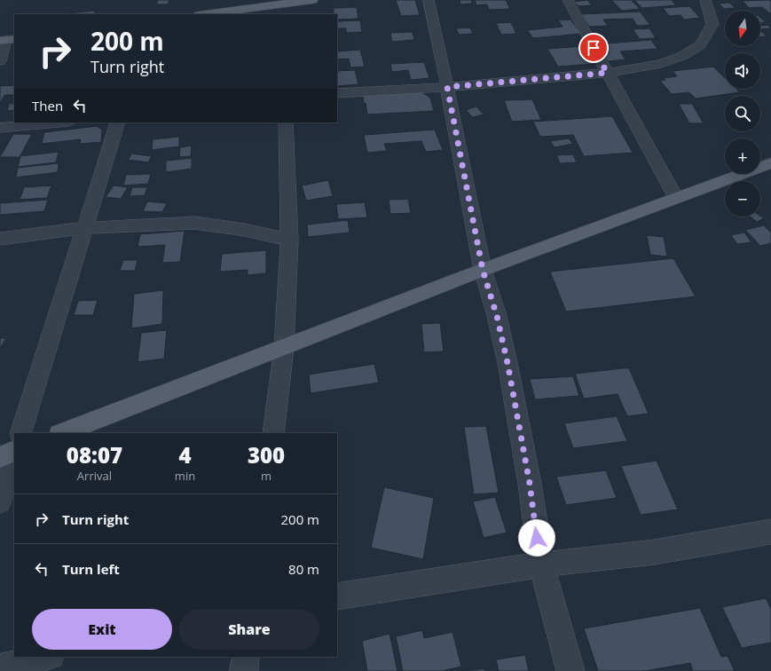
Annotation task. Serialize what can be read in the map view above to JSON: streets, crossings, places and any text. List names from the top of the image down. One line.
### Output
{"north":"bottom","page":{"map_buttons":["+","−"],"turn":["200 m","Turn right"],"then":"Then","eta":["08:07","Arrival","4","min","300","m"],"list":[{"name":"Turn right","value":"200 m"},{"name":"Turn left","value":"80 m"}],"buttons":["Exit","Share"]}}
